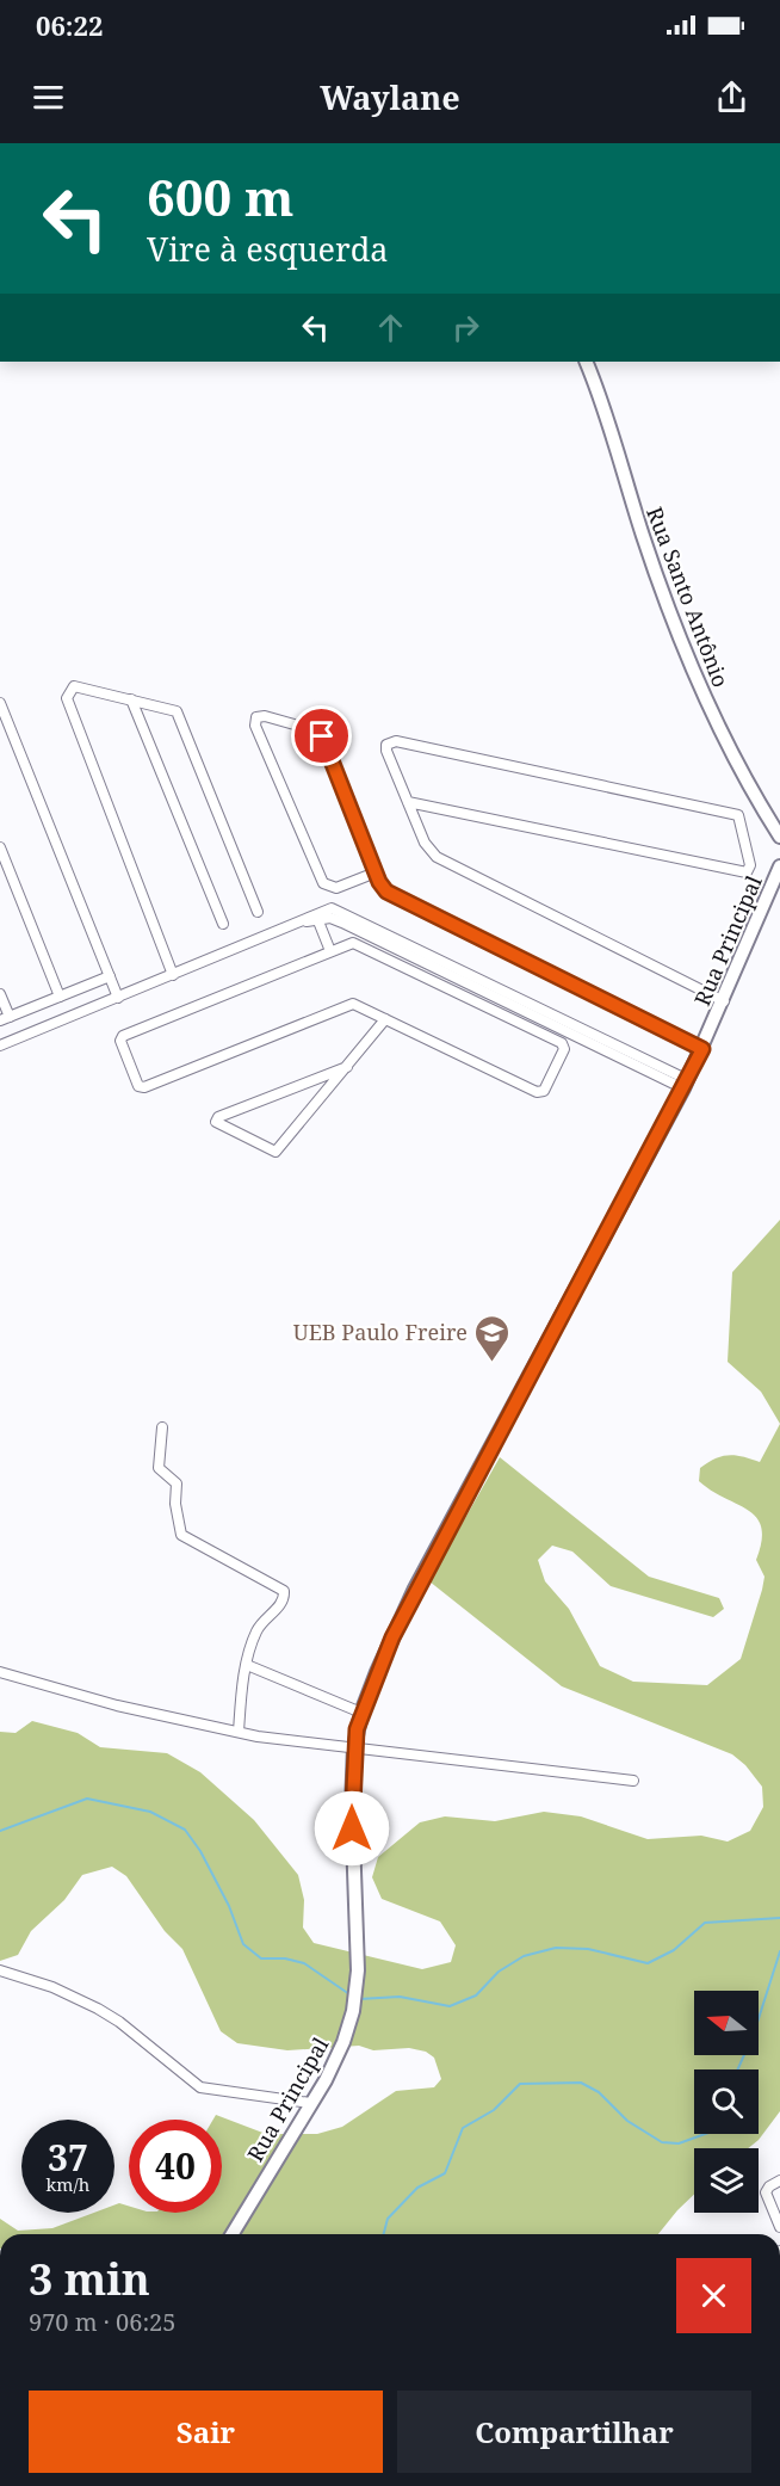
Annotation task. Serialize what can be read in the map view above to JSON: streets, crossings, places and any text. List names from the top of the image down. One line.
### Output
{"streets":{"street":["Rua Santo Antônio","Rua Principal"]},"places":{"school or university":["UEB Paulo Freire"]},"north":"left","page":{"status":"06:22","header":"Waylane","turn":["600 m","Vire à esquerda"],"speed":"37 km/h","limit":"40","heading":["3 min","970 m · 06:25"],"buttons":["Sair","Compartilhar"]}}
